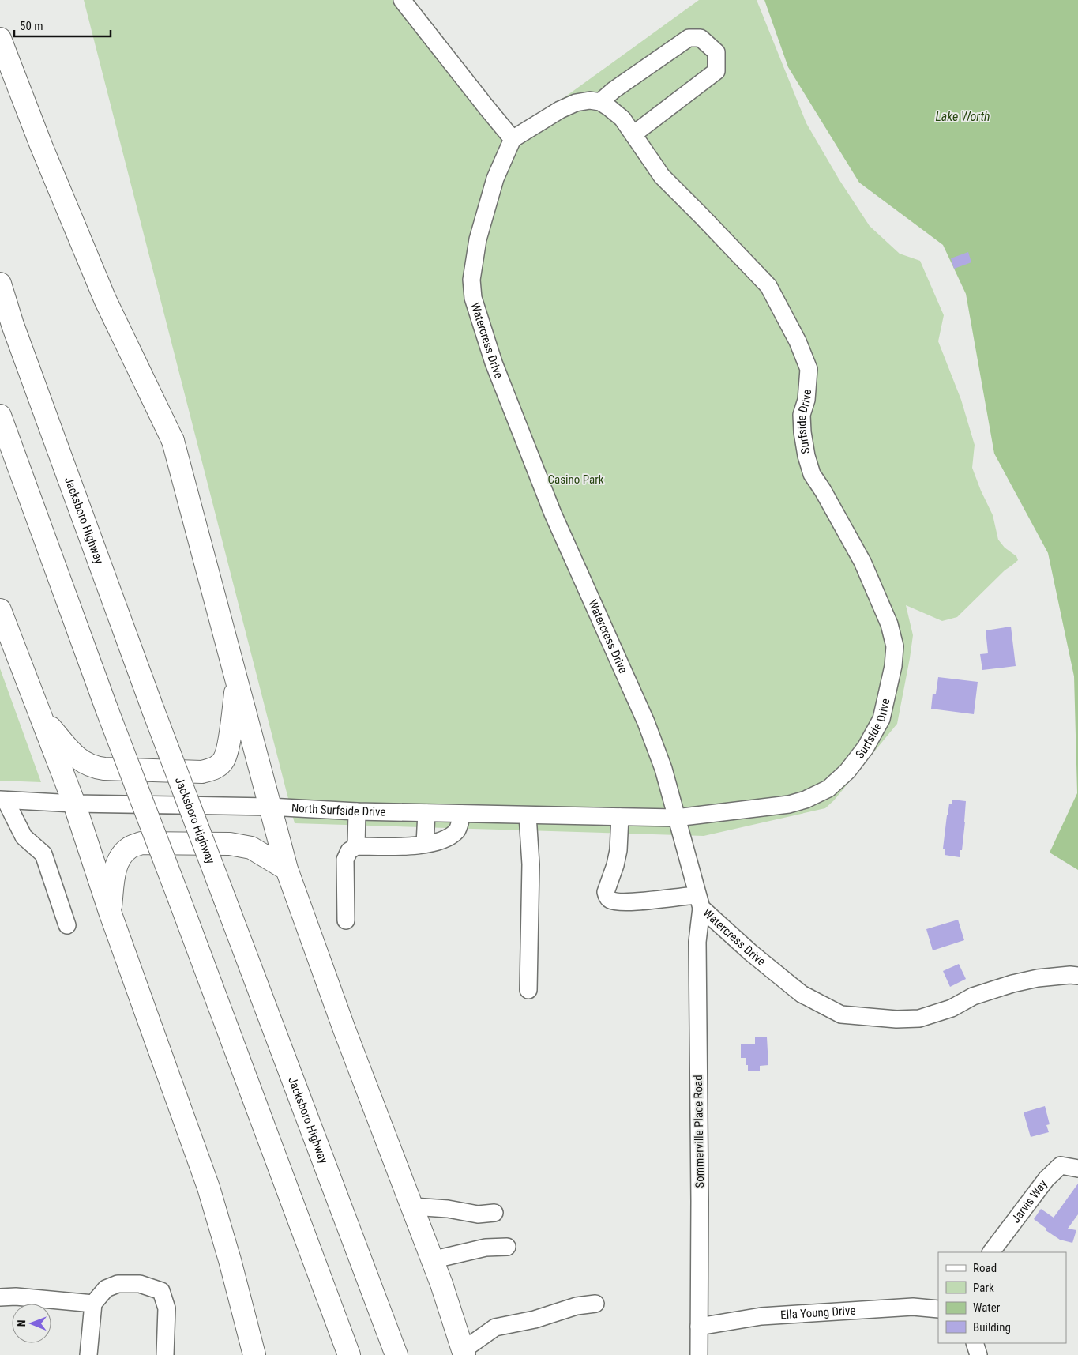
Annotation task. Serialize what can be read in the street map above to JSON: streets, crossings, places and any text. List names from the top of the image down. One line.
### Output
{"streets":{"main road":["Jacksboro Highway"],"street":["Watercress Drive","Surfside Drive","North Surfside Drive","Sommerville Place Road","Jarvis Way","Ella Young Drive"]},"crossings":[["Watercress Drive","Surfside Drive"],["Watercress Drive","North Surfside Drive"],["Watercress Drive","Sommerville Place Road"],["Surfside Drive","North Surfside Drive"],["Sommerville Place Road","Ella Young Drive"]],"water":["Lake Worth"],"parks":["Casino Park"],"legend":["Road","Park","Water","Building"],"scale_bar":"50 m","north":"left"}
